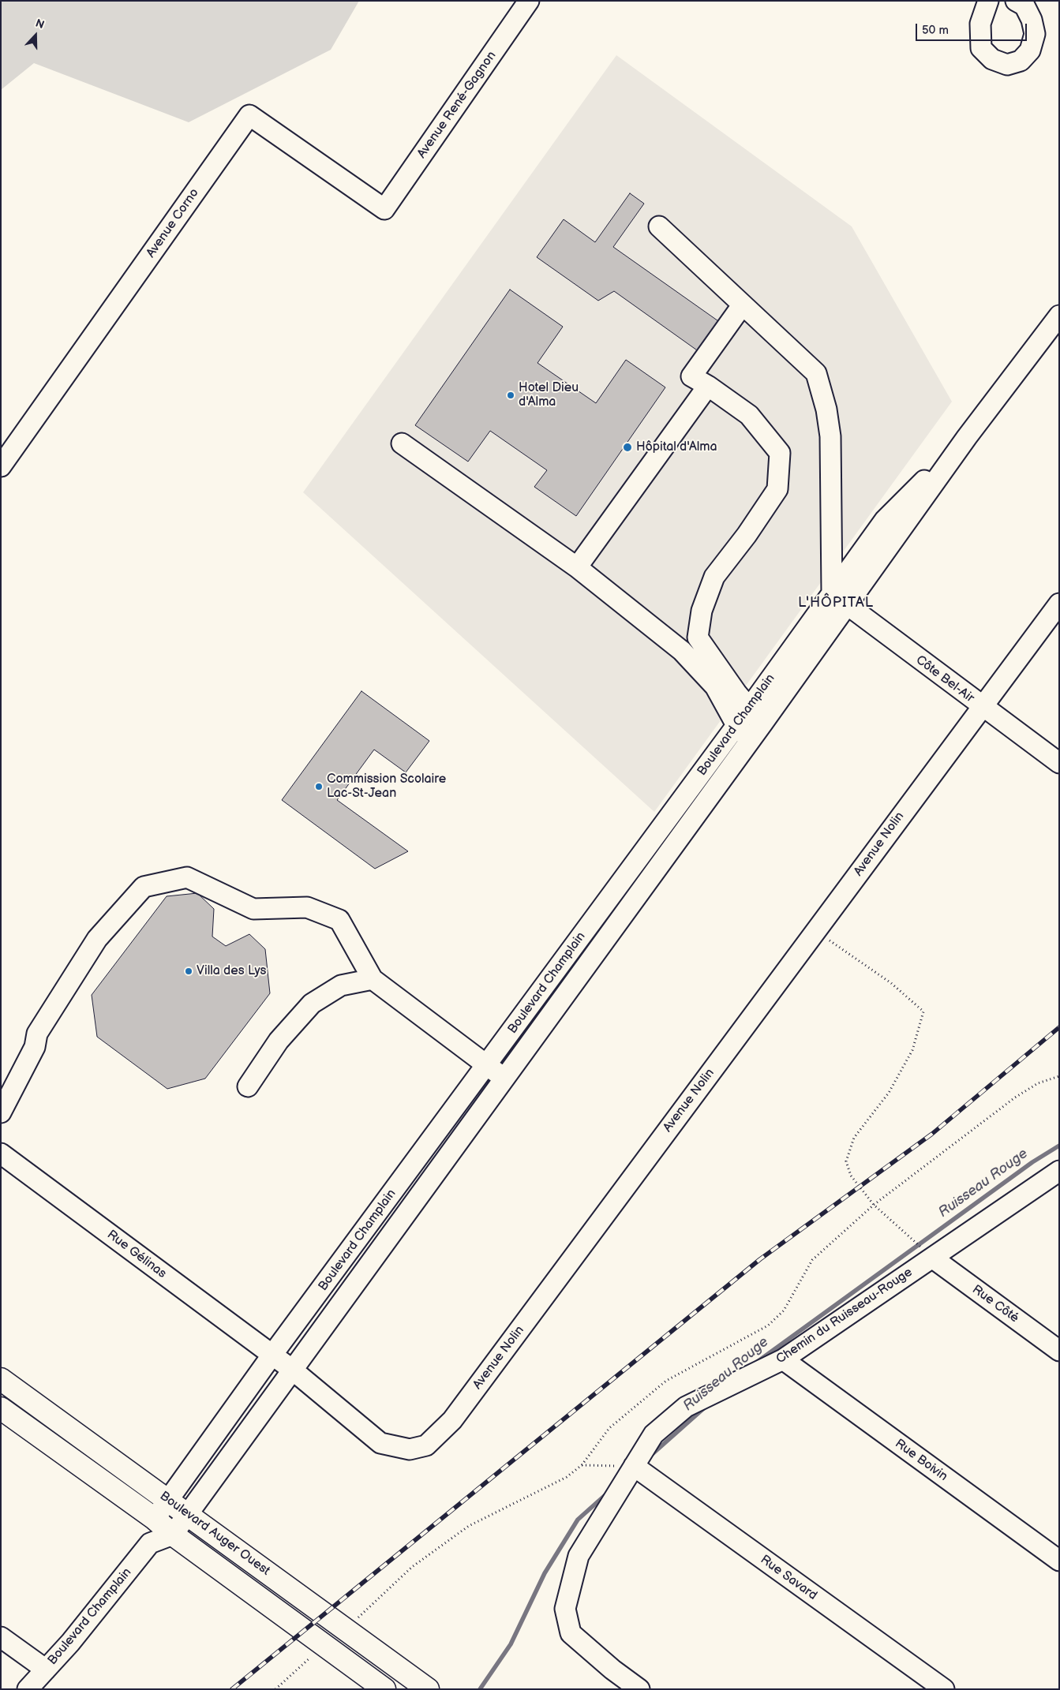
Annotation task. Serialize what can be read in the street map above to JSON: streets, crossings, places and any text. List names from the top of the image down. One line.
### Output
{"streets":{"main road":["Boulevard Auger Ouest"],"street":["Avenue René-Gagnon","Avenue Corno","Côte Bel-Air","Boulevard Champlain","Avenue Nolin","Rue Gélinas","Rue Côté","Chemin du Ruisseau-Rouge","Rue Boivin","Rue Savard"]},"crossings":[["Avenue René-Gagnon","Avenue Corno"],["Côte Bel-Air","Boulevard Champlain"],["Côte Bel-Air","Avenue Nolin"],["Boulevard Champlain","Avenue Nolin"],["Boulevard Champlain","Rue Gélinas"],["Boulevard Champlain","Boulevard Auger Ouest"],["Avenue Nolin","Rue Gélinas"],["Rue Côté","Chemin du Ruisseau-Rouge"],["Chemin du Ruisseau-Rouge","Rue Boivin"],["Chemin du Ruisseau-Rouge","Rue Savard"]],"districts":["L'HÔPITAL"],"water":["Ruisseau Rouge"],"places":["Hotel Dieu d'Alma","Hôpital d'Alma","Commission Scolaire Lac-St-Jean","Villa des Lys"],"scale_bar":"50 m","north":"top"}
